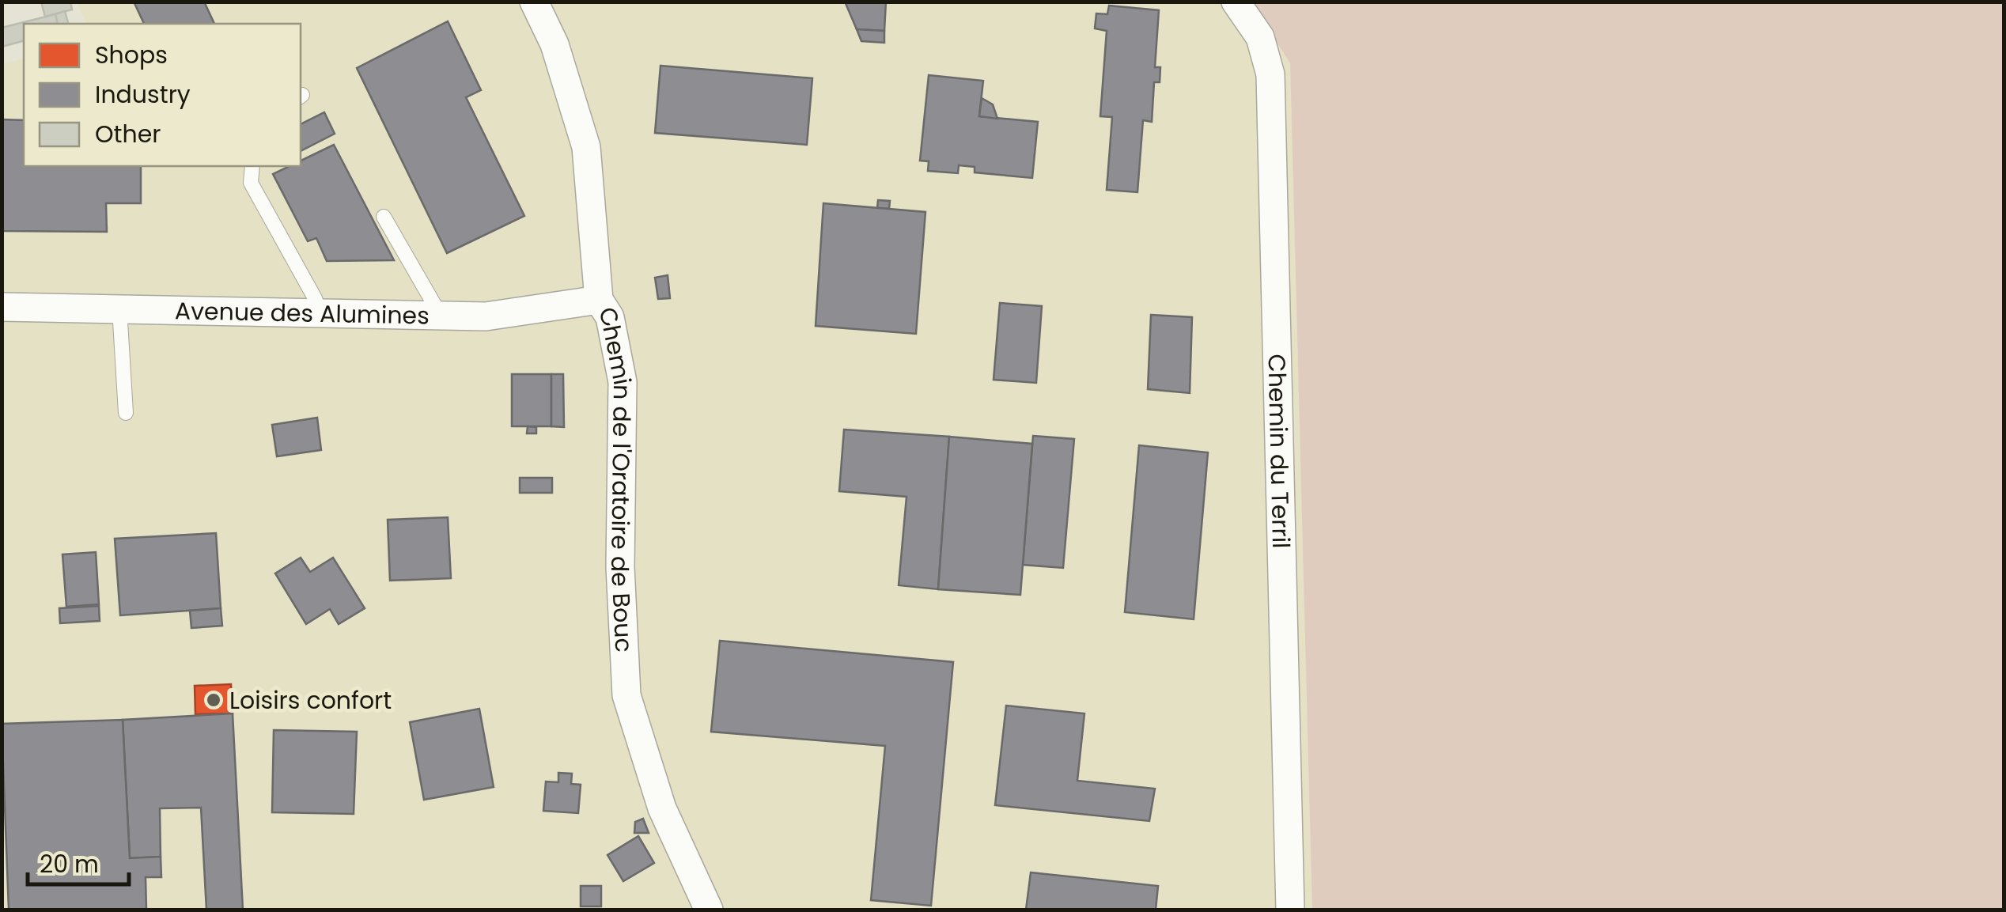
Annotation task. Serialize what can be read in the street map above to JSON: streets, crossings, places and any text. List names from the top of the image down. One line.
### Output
{"streets":{"street":["Avenue des Alumines","Chemin du Terril","Chemin de l'Oratoire de Bouc"]},"crossings":[["Avenue des Alumines","Chemin de l'Oratoire de Bouc"]],"places":["Loisirs confort"],"legend":["Shops","Industry","Other"],"scale_bar":"20 m"}
